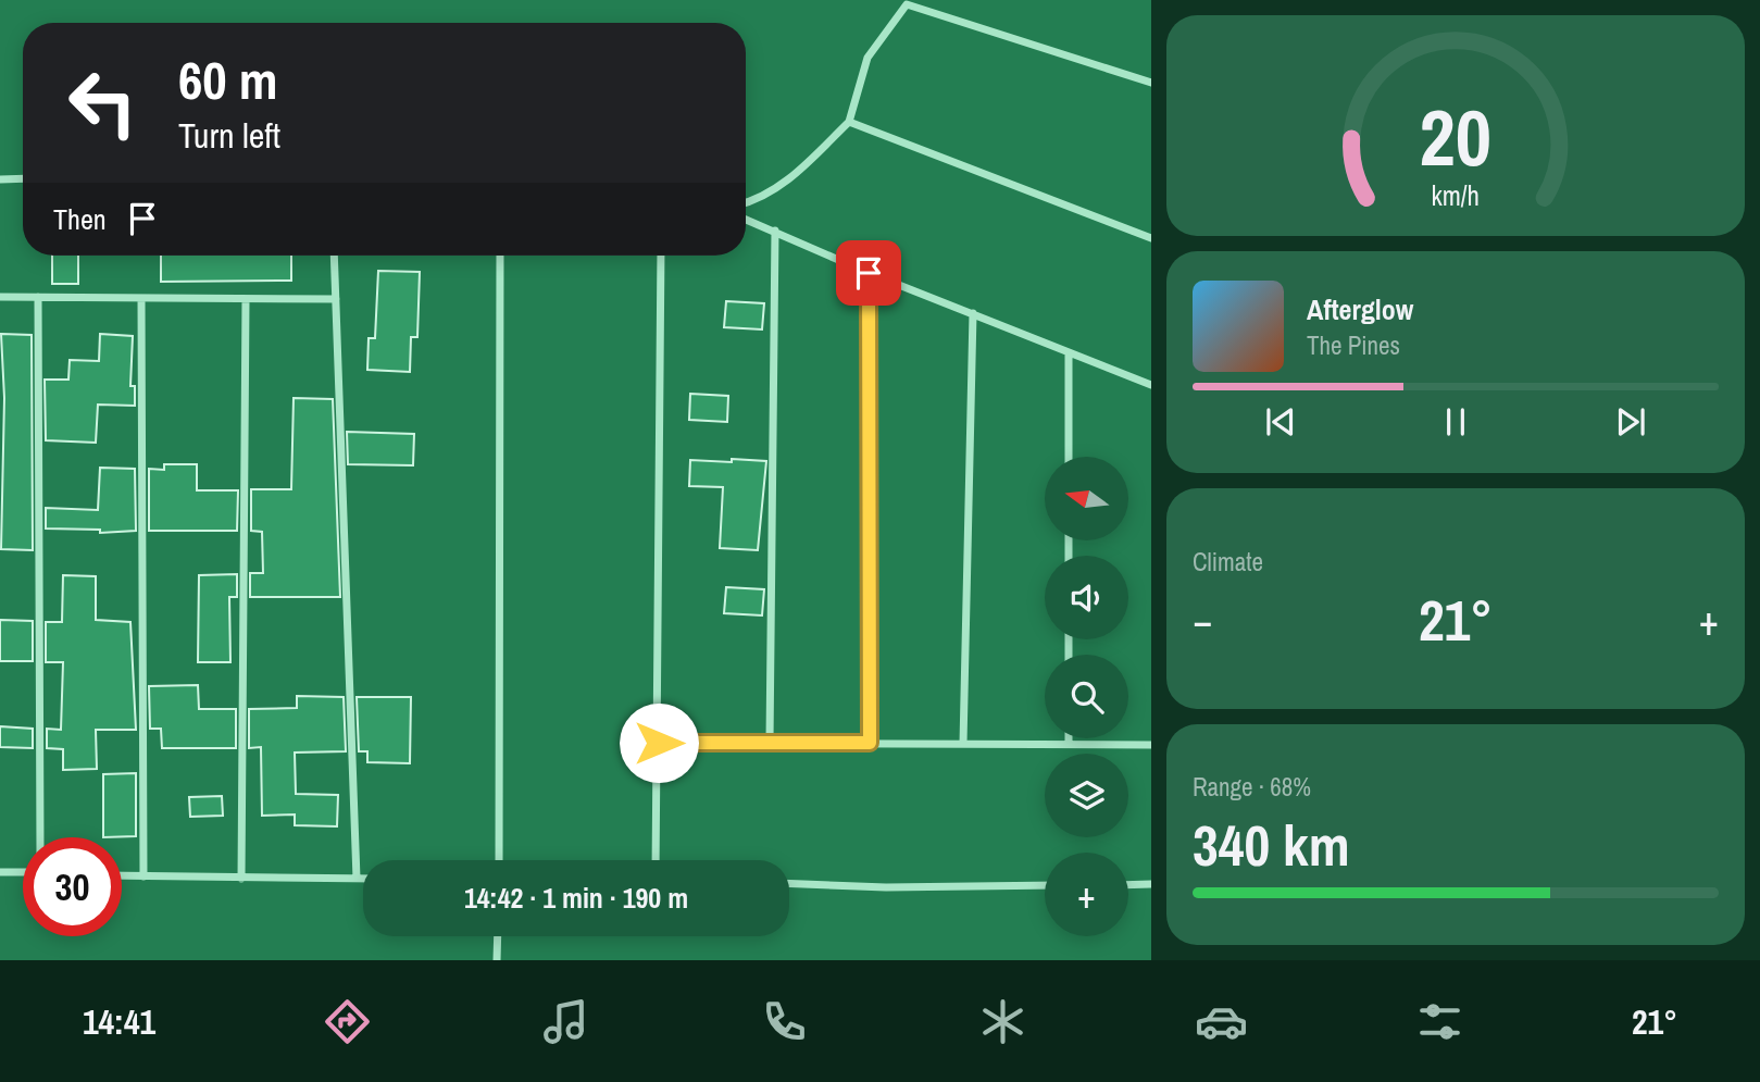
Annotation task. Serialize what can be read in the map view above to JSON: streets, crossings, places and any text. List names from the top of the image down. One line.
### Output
{"north":"left","page":{"turn":["60 m","Turn left"],"then":"Then","song":["Afterglow","The Pines"],"map_buttons":"+","tile":["Climate",["Range · 68%","340 km"]],"heat":["−","21°","+"],"limit":"30","trip":"14:42 · 1 min · 190 m","tabs":["14:41","21°"],"gauge":["20","km/h"]}}
